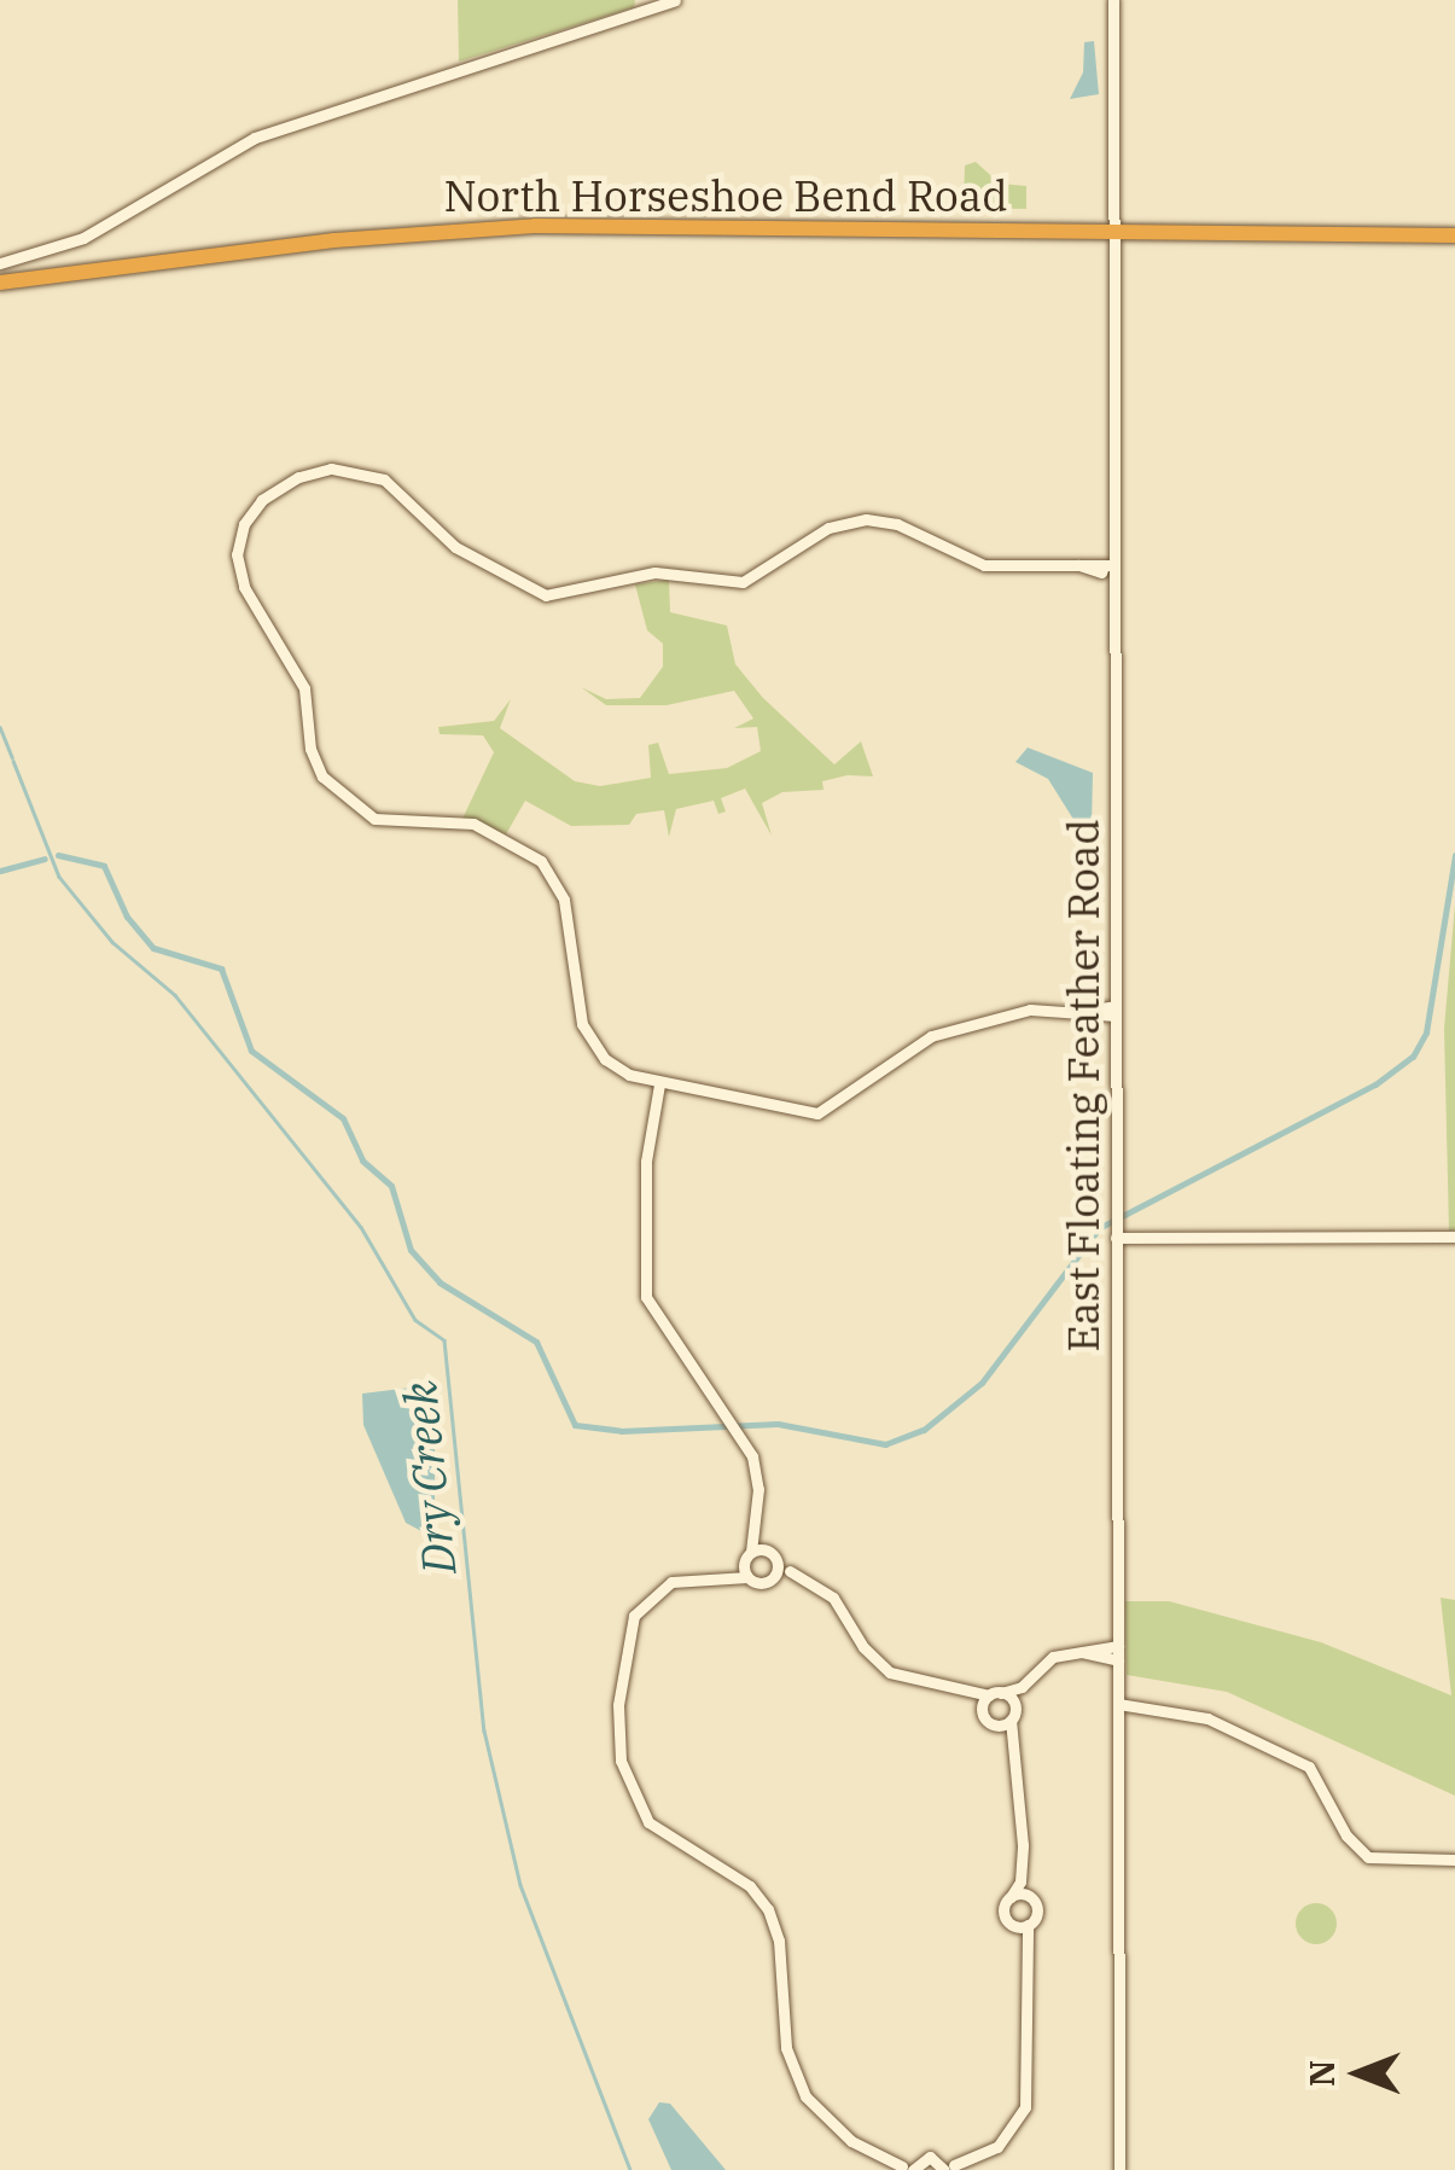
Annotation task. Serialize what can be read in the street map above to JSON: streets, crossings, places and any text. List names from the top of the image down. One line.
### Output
{"streets":{"highway":["North Horseshoe Bend Road"],"street":["East Floating Feather Road"]},"crossings":[["North Horseshoe Bend Road","East Floating Feather Road"]],"water":["Dry Creek"],"north":"left"}
